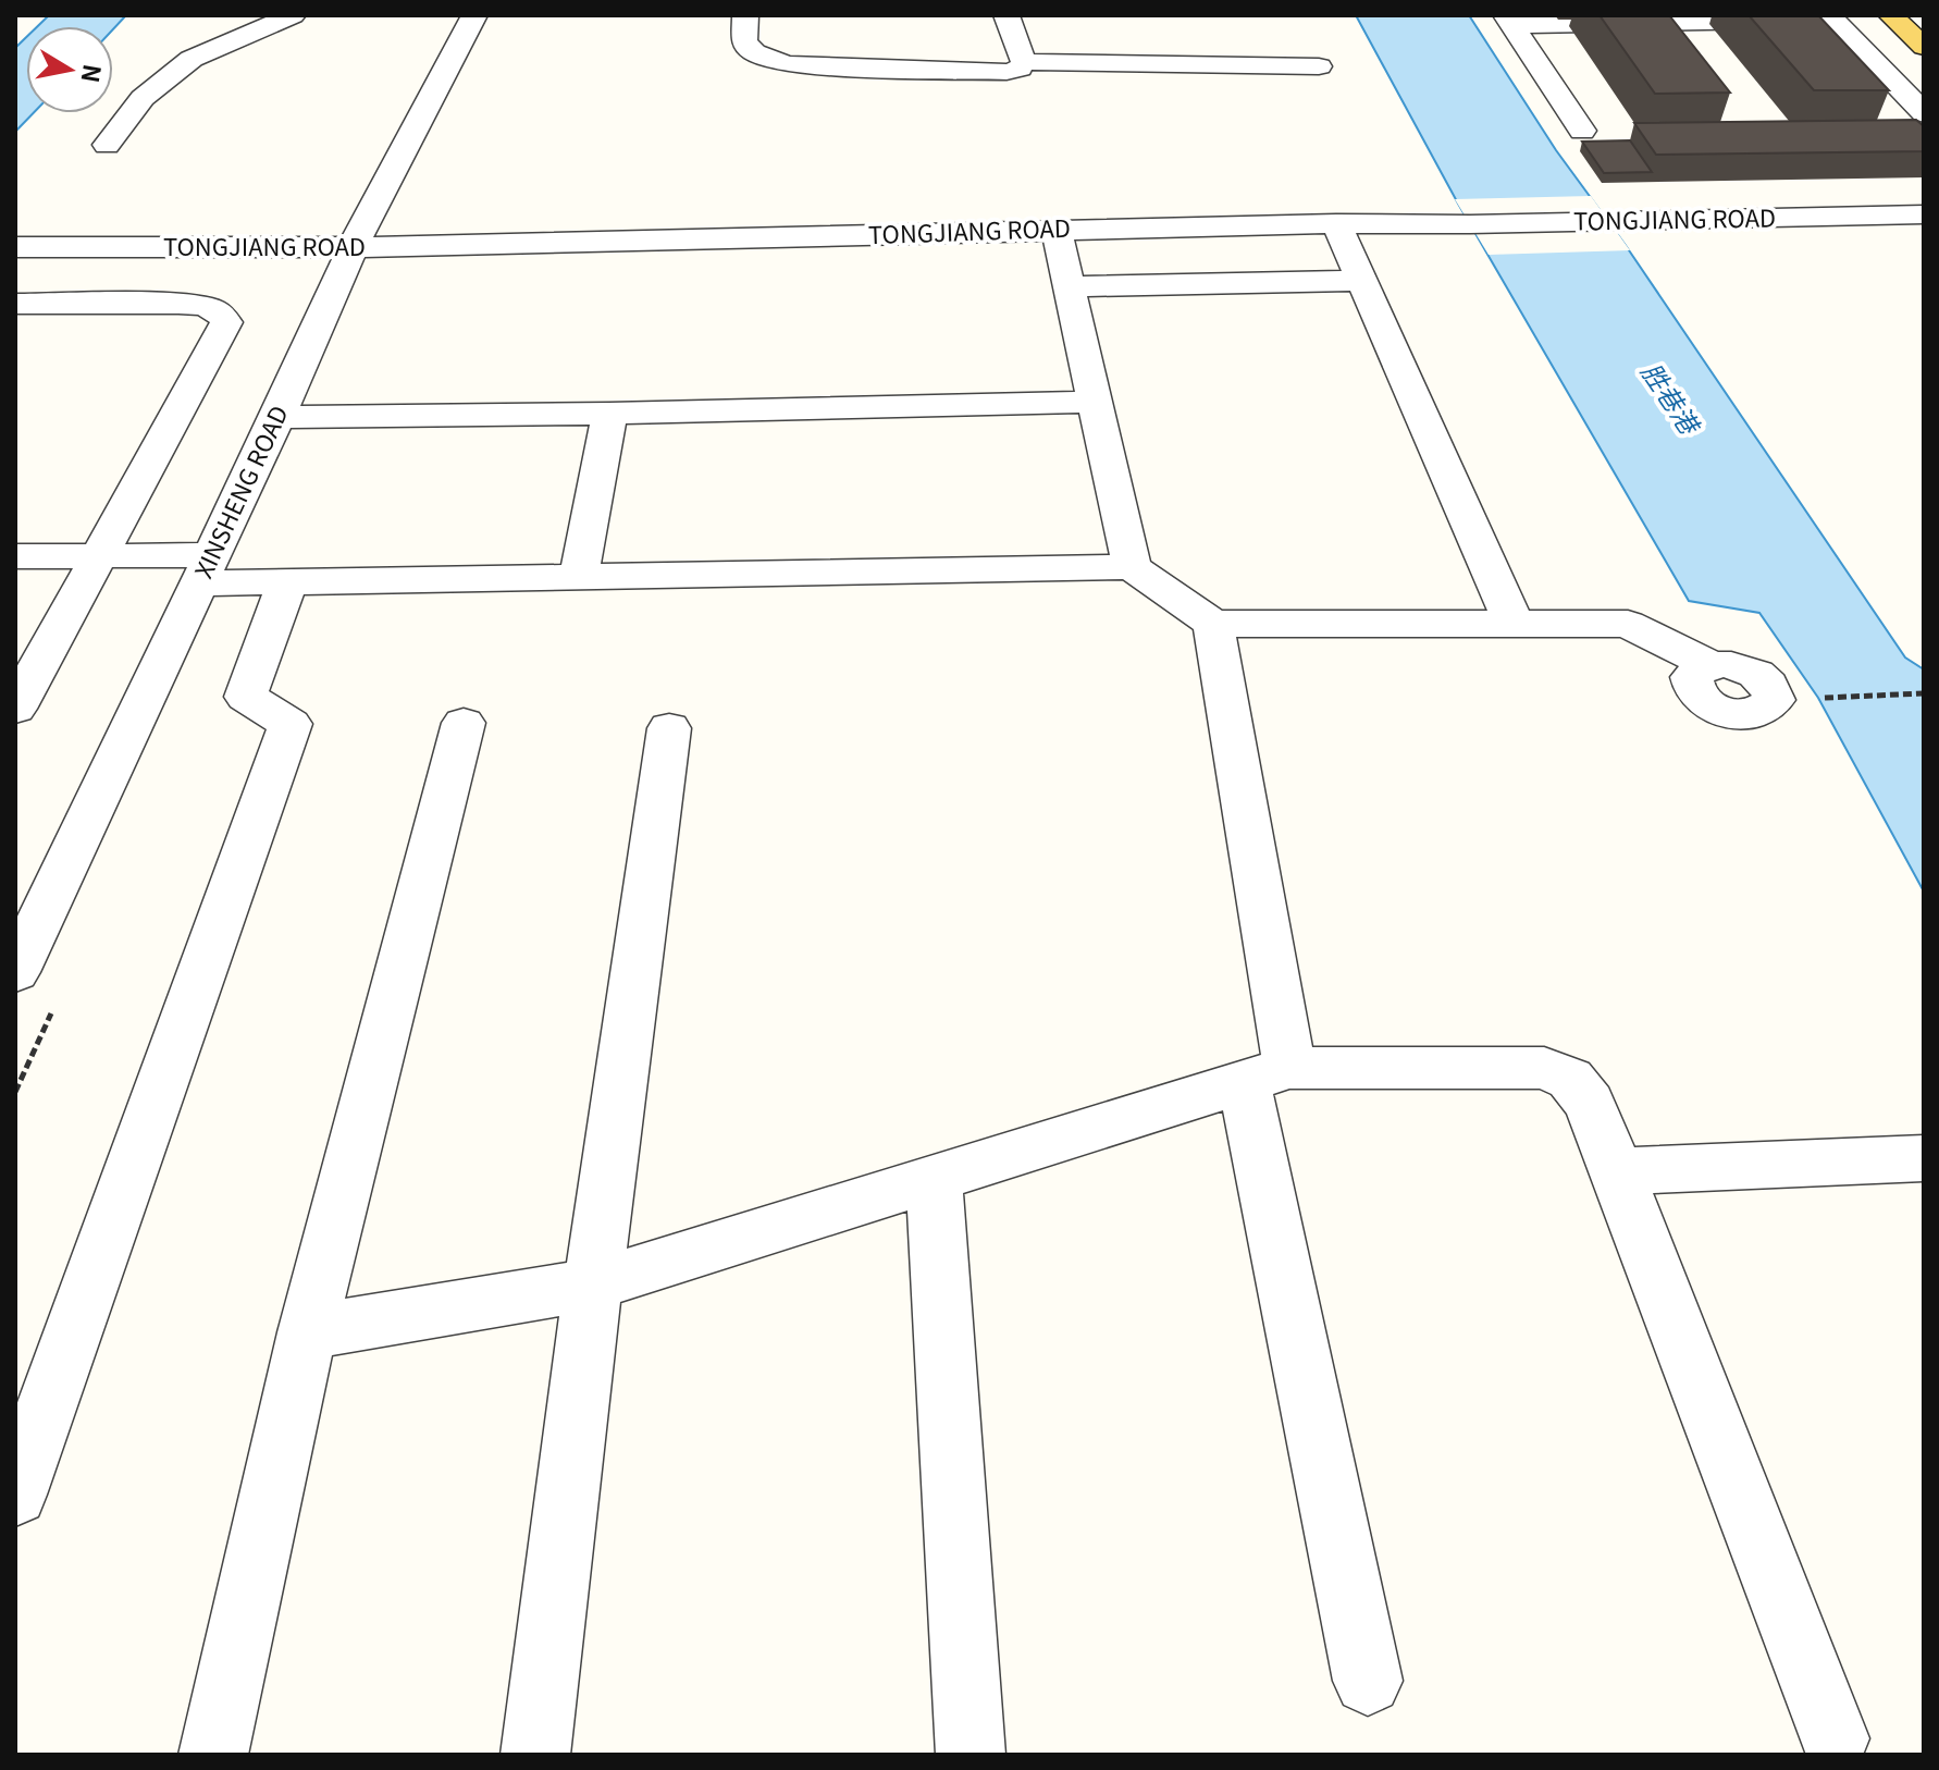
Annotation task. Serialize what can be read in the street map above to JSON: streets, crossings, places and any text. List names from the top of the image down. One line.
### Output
{"streets":{"street":["TONGJIANG ROAD","XINSHENG ROAD"]},"crossings":[["TONGJIANG ROAD","XINSHENG ROAD"]],"water":["胜巷港"],"north":"right"}
